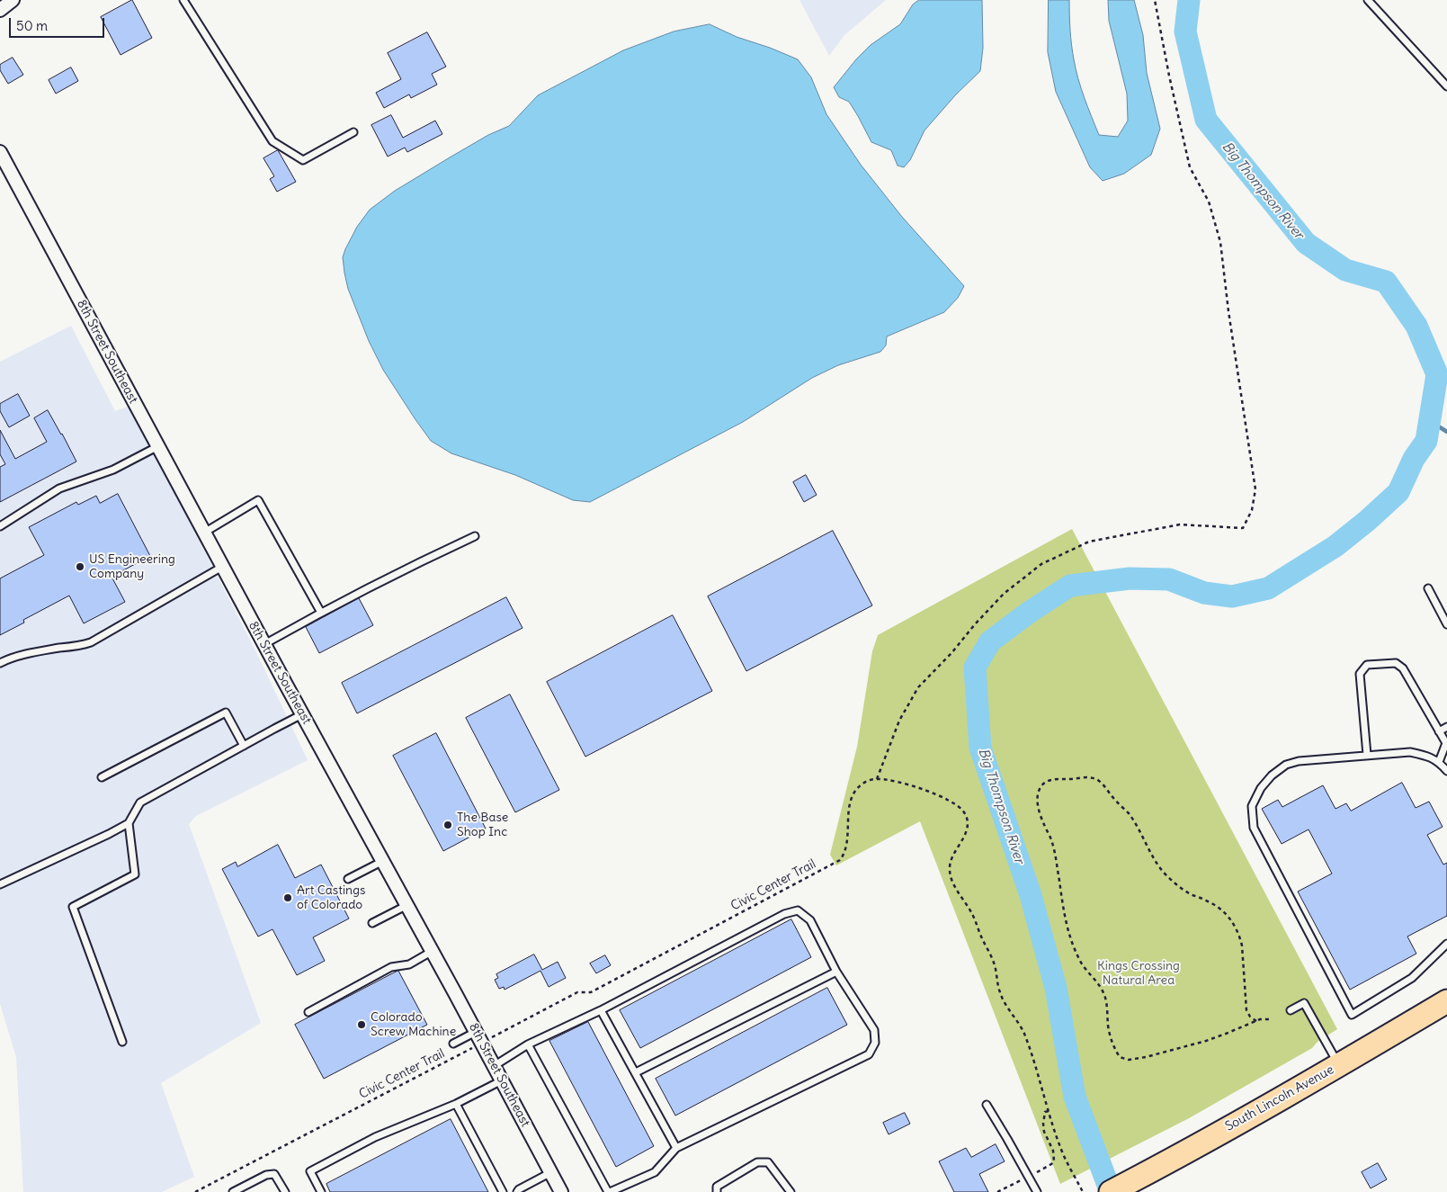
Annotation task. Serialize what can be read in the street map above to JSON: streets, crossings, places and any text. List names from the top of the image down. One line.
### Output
{"streets":{"highway":["South Lincoln Avenue"],"street":["8th Street Southeast"],"path":["Civic Center Trail"]},"crossings":[["8th Street Southeast","Civic Center Trail"]],"water":["Big Thompson River"],"parks":["Kings Crossing Natural Area"],"places":["US Engineering Company","The Base Shop Inc","Art Castings of Colorado","Colorado Screw Machine"],"scale_bar":"50 m"}
